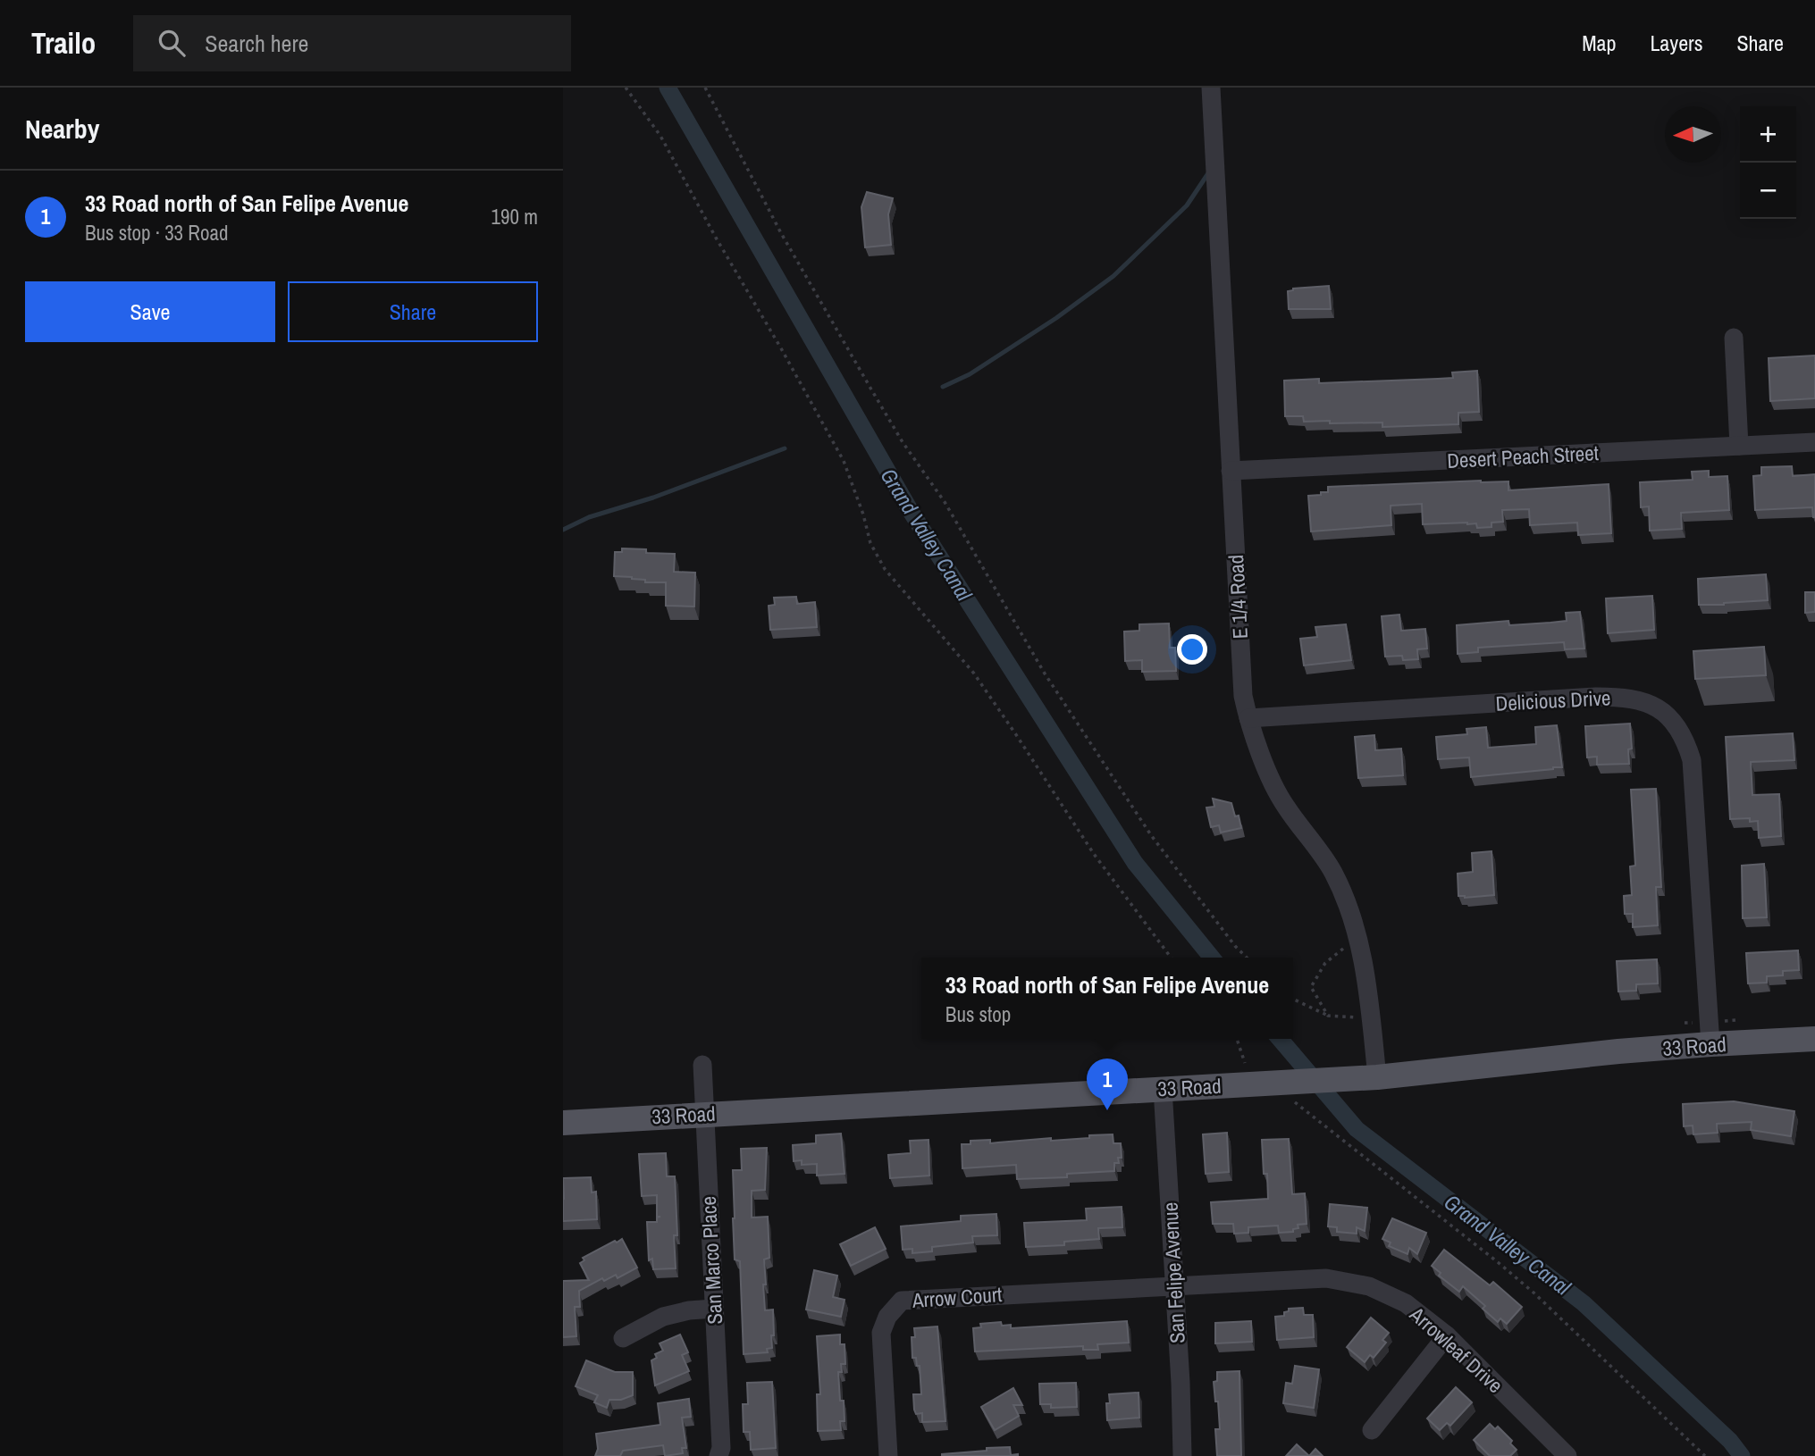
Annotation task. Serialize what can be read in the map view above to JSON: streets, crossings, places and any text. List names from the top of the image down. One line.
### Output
{"streets":{"main road":["33 Road"],"street":["Desert Peach Street","E 1/4 Road","Delicious Drive","San Marco Place","San Felipe Avenue","Arrow Court","Arrowleaf Drive"]},"crossings":[["Desert Peach Street","E 1/4 Road"],["E 1/4 Road","Delicious Drive"],["E 1/4 Road","33 Road"],["Delicious Drive","33 Road"],["33 Road","San Marco Place"],["33 Road","San Felipe Avenue"],["San Felipe Avenue","Arrow Court"],["San Felipe Avenue","Arrowleaf Drive"],["Arrow Court","Arrowleaf Drive"]],"water":["Grand Valley Canal"],"north":"left","page":{"header":"Trailo","search":"Search here","nav":["Map","Layers","Share"],"heading":"Nearby","map_buttons":["+","−"],"list":[{"mark":"1","name":"33 Road north of San Felipe Avenue","note":"Bus stop · 33 Road","value":"190 m"}],"buttons":["Save","Share"],"popup":["33 Road north of San Felipe Avenue","Bus stop"],"pins":"1"}}
